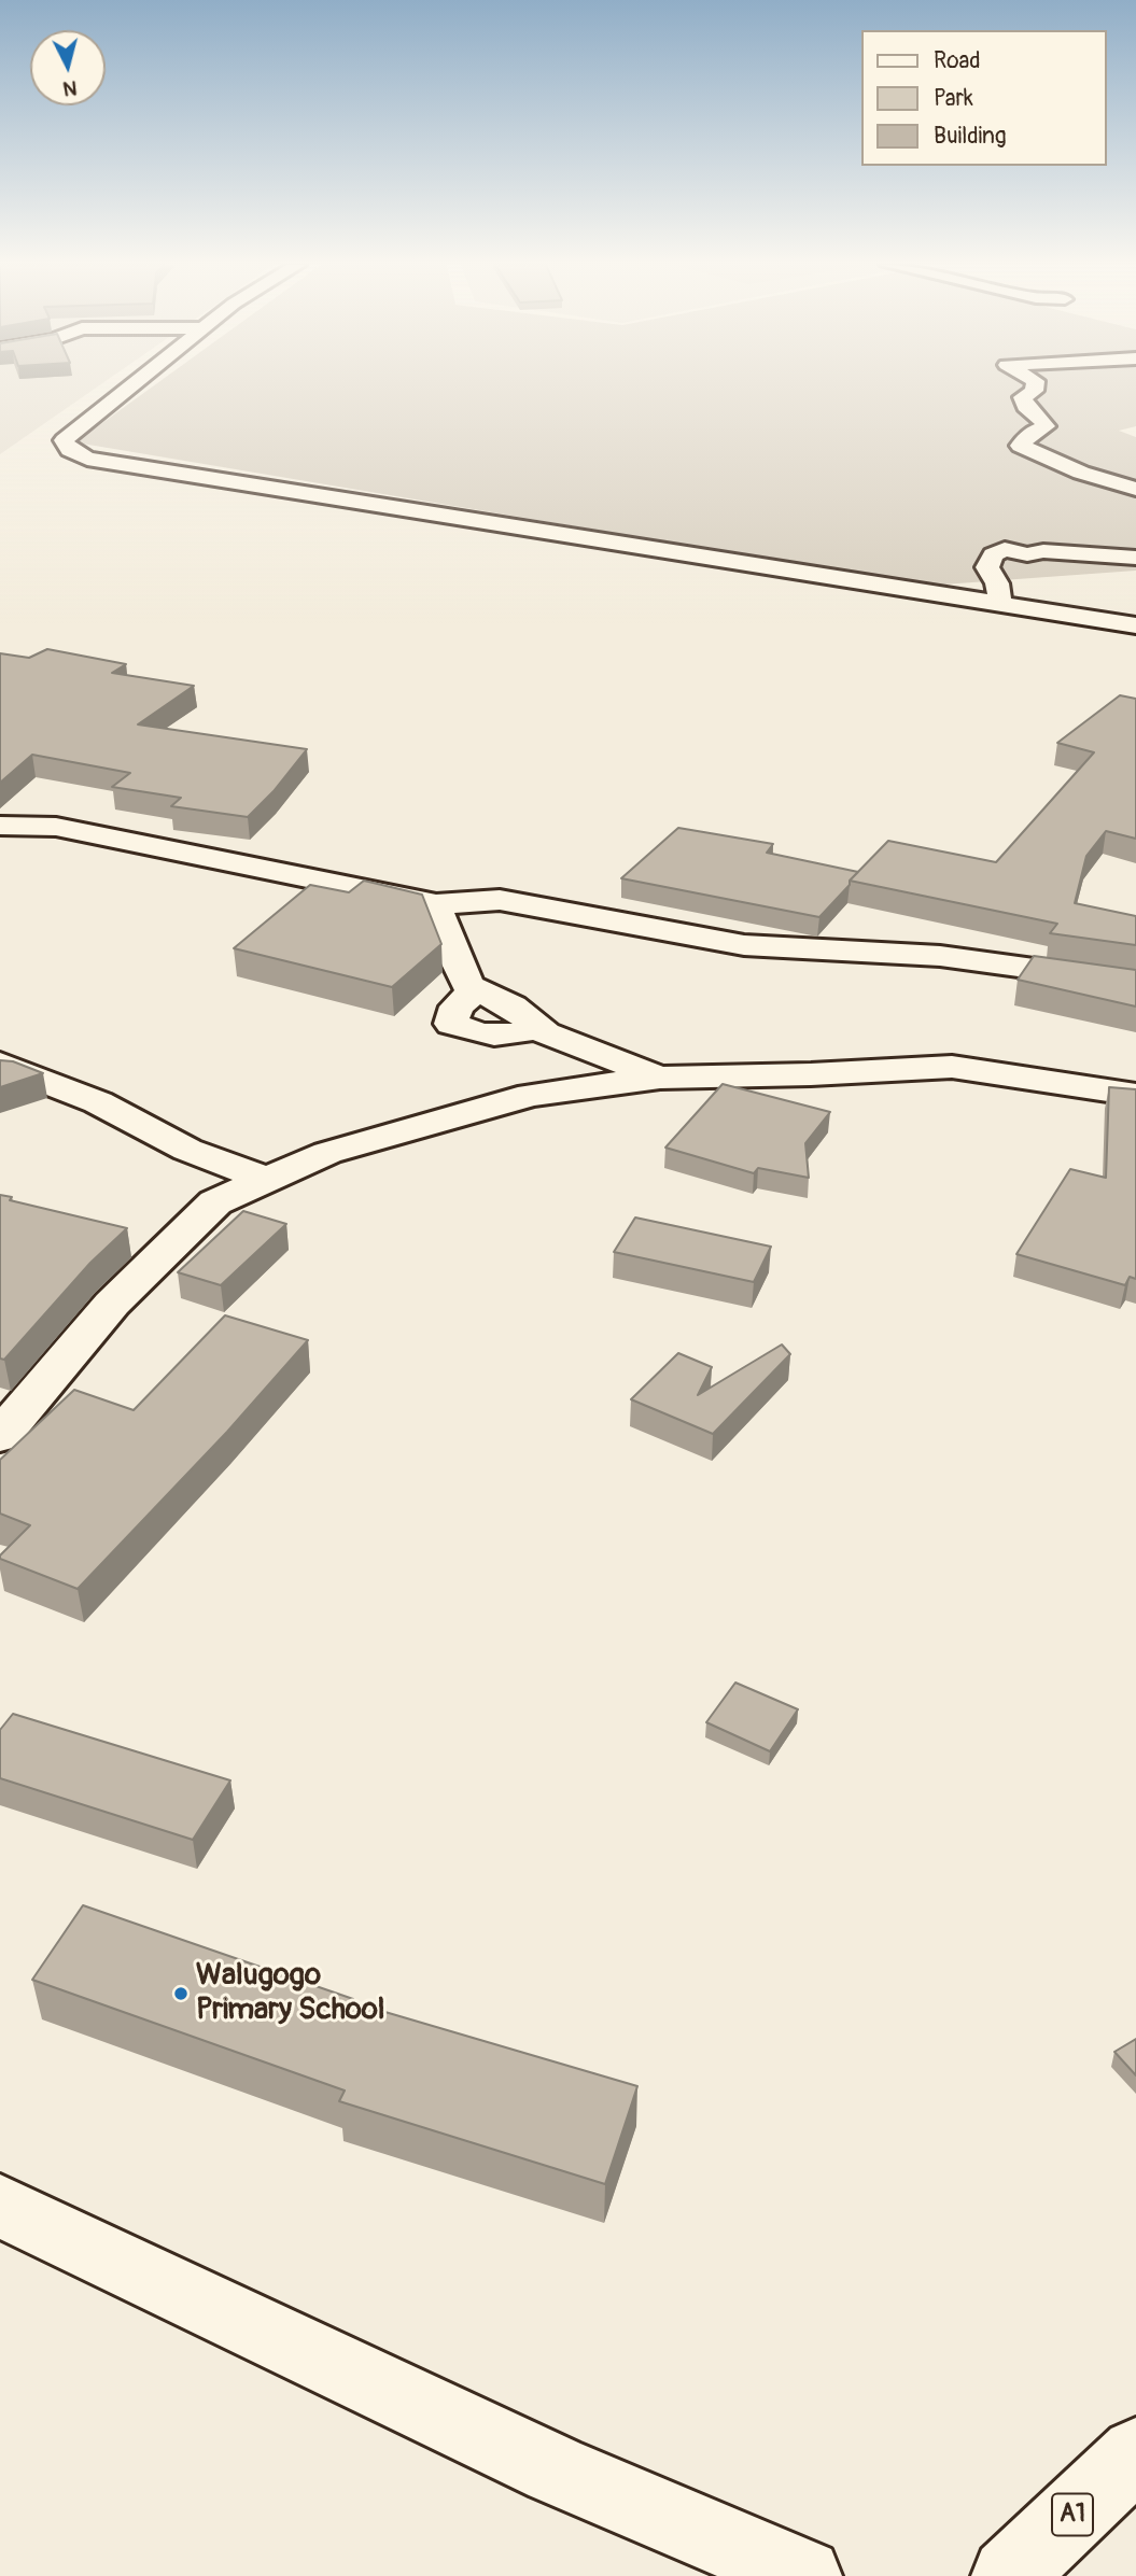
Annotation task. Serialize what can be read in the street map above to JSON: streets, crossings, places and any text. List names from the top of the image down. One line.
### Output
{"streets":{"street":["A1"]},"places":["Walugogo Primary School"],"legend":["Road","Park","Building"],"north":"bottom"}
